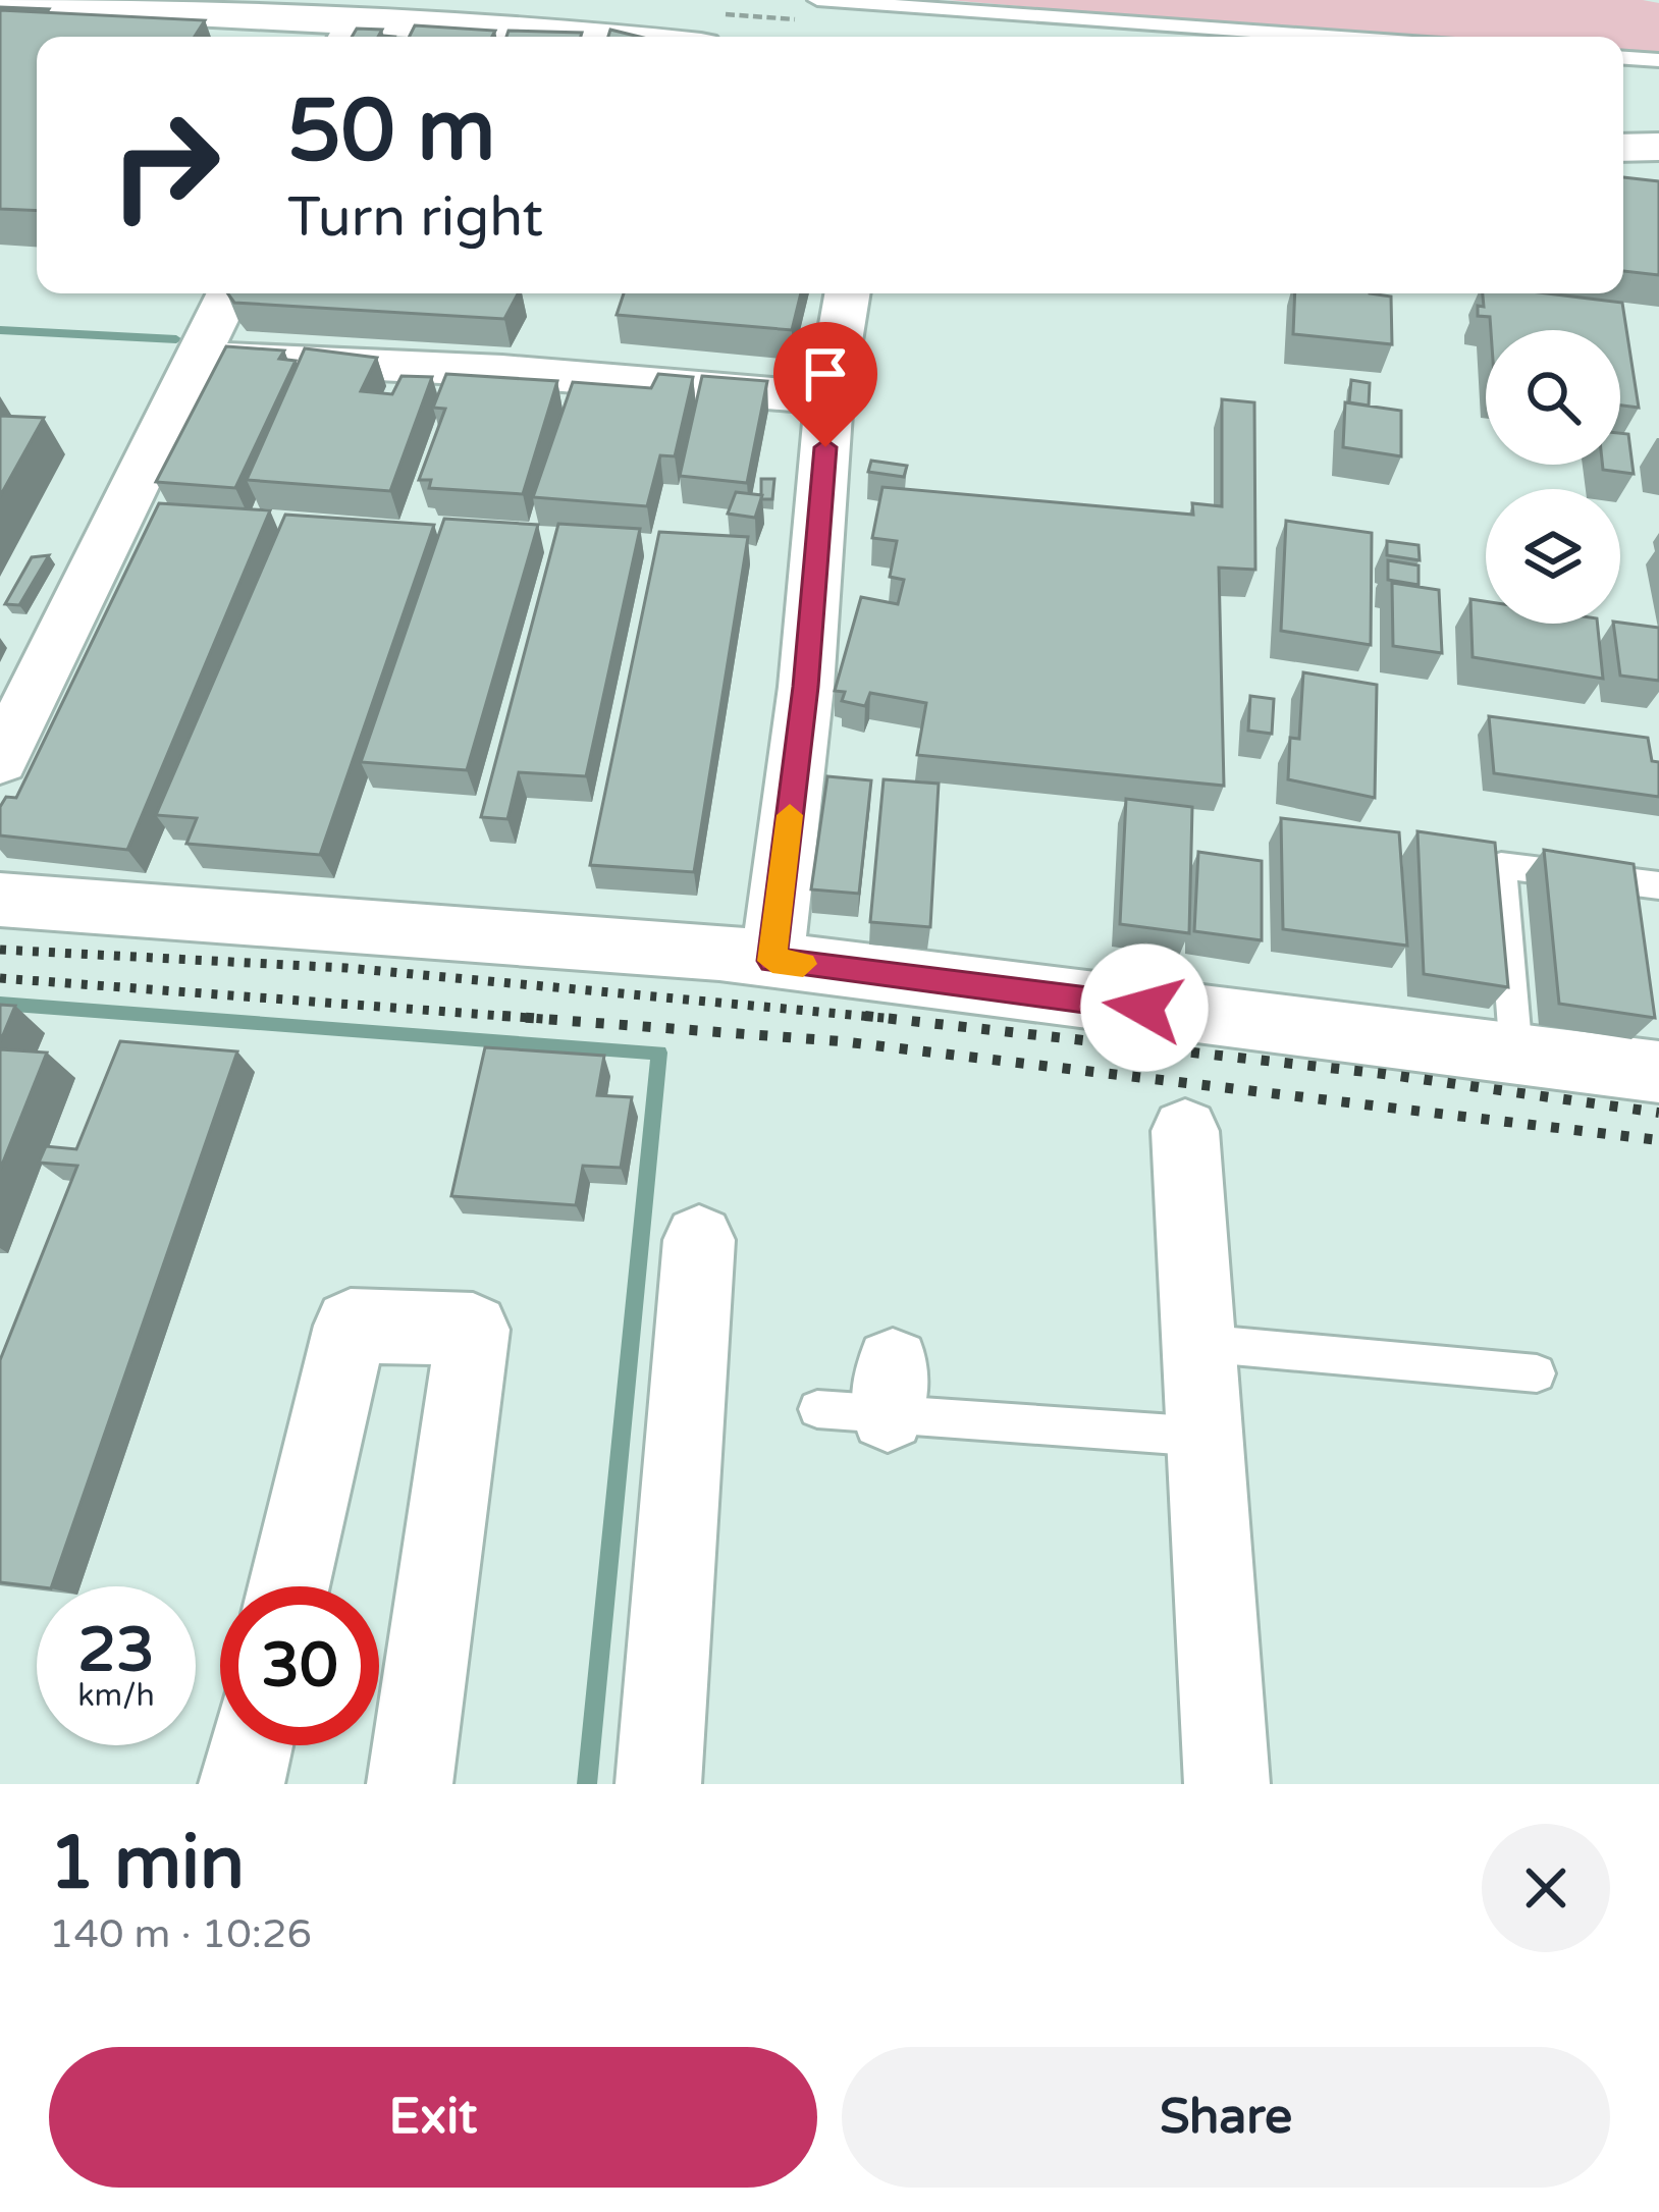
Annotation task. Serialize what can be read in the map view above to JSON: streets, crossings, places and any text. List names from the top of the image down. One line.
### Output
{"page":{"turn":["50 m","Turn right"],"speed":"23 km/h","limit":"30","heading":["1 min","140 m · 10:26"],"buttons":["Exit","Share"]}}
